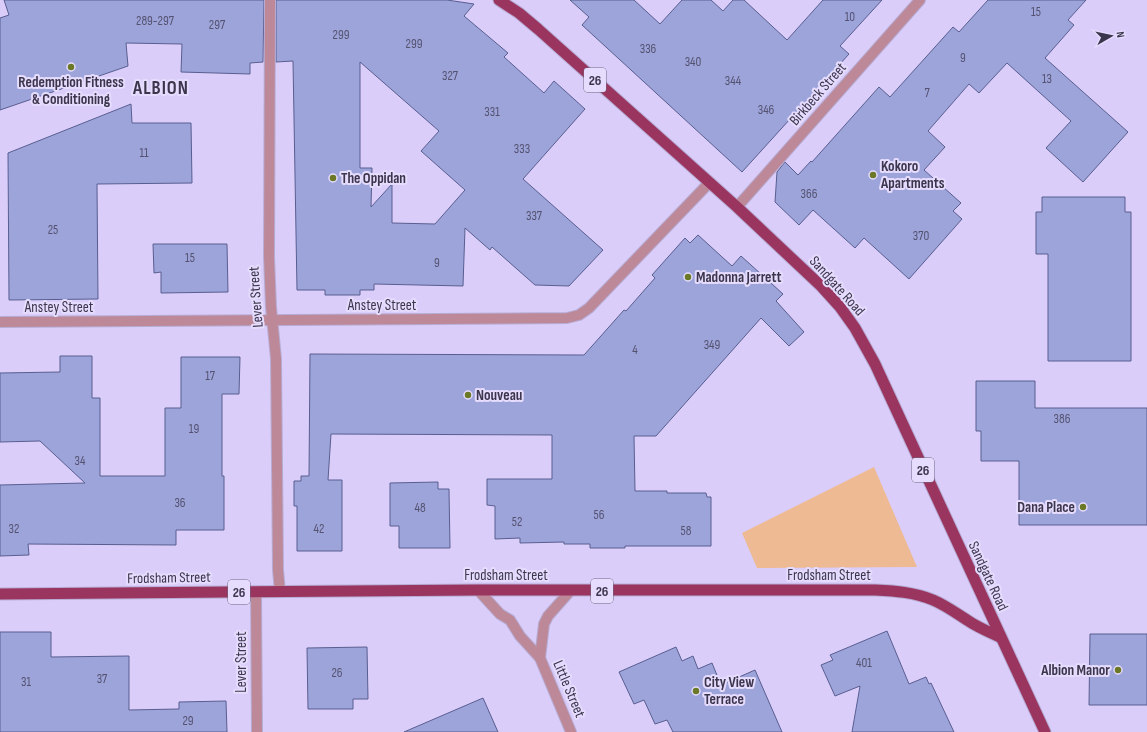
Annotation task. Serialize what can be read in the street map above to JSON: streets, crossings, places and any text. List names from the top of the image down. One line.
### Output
{"streets":{"highway":["26","Sandgate Road","Frodsham Street"],"street":["Birkbeck Street","Lever Street","Anstey Street","Little Street"]},"crossings":[["Birkbeck Street","Sandgate Road"],["Sandgate Road","Anstey Street"],["Sandgate Road","Frodsham Street"],["Lever Street","Anstey Street"],["Lever Street","Frodsham Street"],["Frodsham Street","Little Street"]],"districts":["ALBION"],"places":["Redemption Fitness & Conditioning","Kokoro Apartments","The Oppidan","Madonna Jarrett","Nouveau","Dana Place","Albion Manor","City View Terrace"],"house_numbers":["15","10","289-297","297","299","299","336","9","340","327","13","344","7","346","331","333","11","366","337","25","370","15","9","349","4","17","386","19","34","36","48","56","52","32","42","58","401","26","37","31","29"],"north":"right"}
